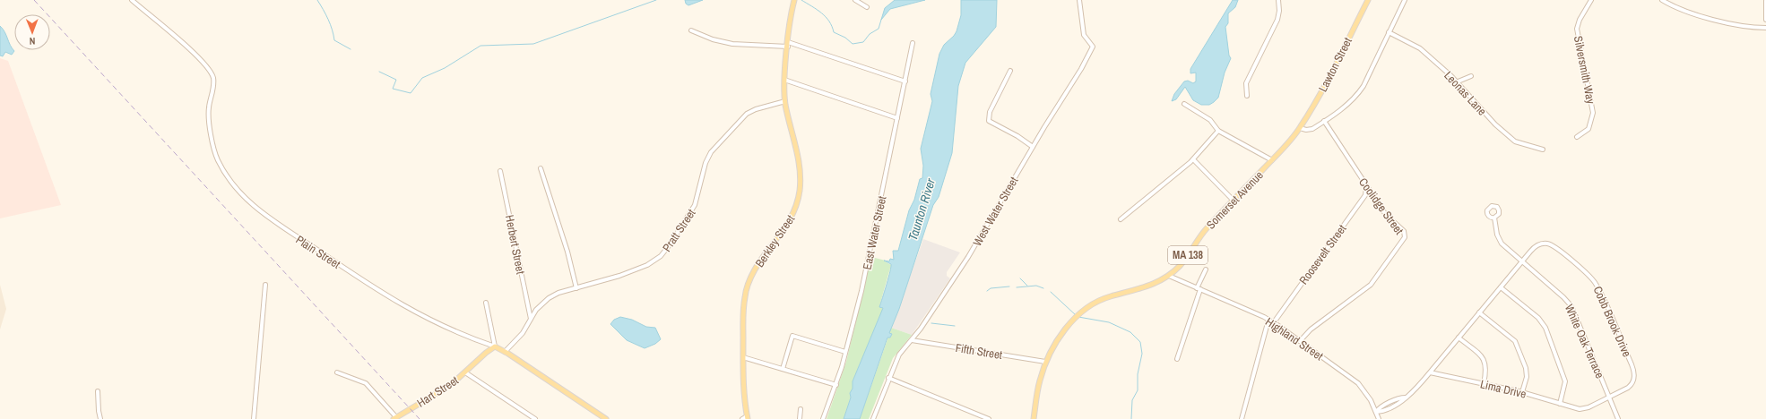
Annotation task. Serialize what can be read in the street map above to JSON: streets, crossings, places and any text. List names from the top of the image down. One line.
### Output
{"streets":{"main road":["Lawton Street","Somerset Avenue","Berkley Street","Plain Street","MA 138","Hart Street"],"street":["Silversmith Way","Leonas Lane","Coolidge Street","West Water Street","Pratt Street","East Water Street","Herbert Street","Roosevelt Street","Cobb Brook Drive","Highland Street","White Oak Terrace","Fifth Street","Lima Drive"]},"crossings":[["Lawton Street","Somerset Avenue"],["Somerset Avenue","Highland Street"],["Somerset Avenue","Fifth Street"],["Coolidge Street","Roosevelt Street"],["Coolidge Street","Highland Street"],["West Water Street","Fifth Street"],["Pratt Street","Berkley Street"],["Pratt Street","Herbert Street"],["Pratt Street","Plain Street"],["Plain Street","Hart Street"],["Roosevelt Street","Highland Street"],["Cobb Brook Drive","White Oak Terrace"],["Cobb Brook Drive","Lima Drive"],["White Oak Terrace","Lima Drive"]],"water":["Taunton River"],"north":"bottom"}
